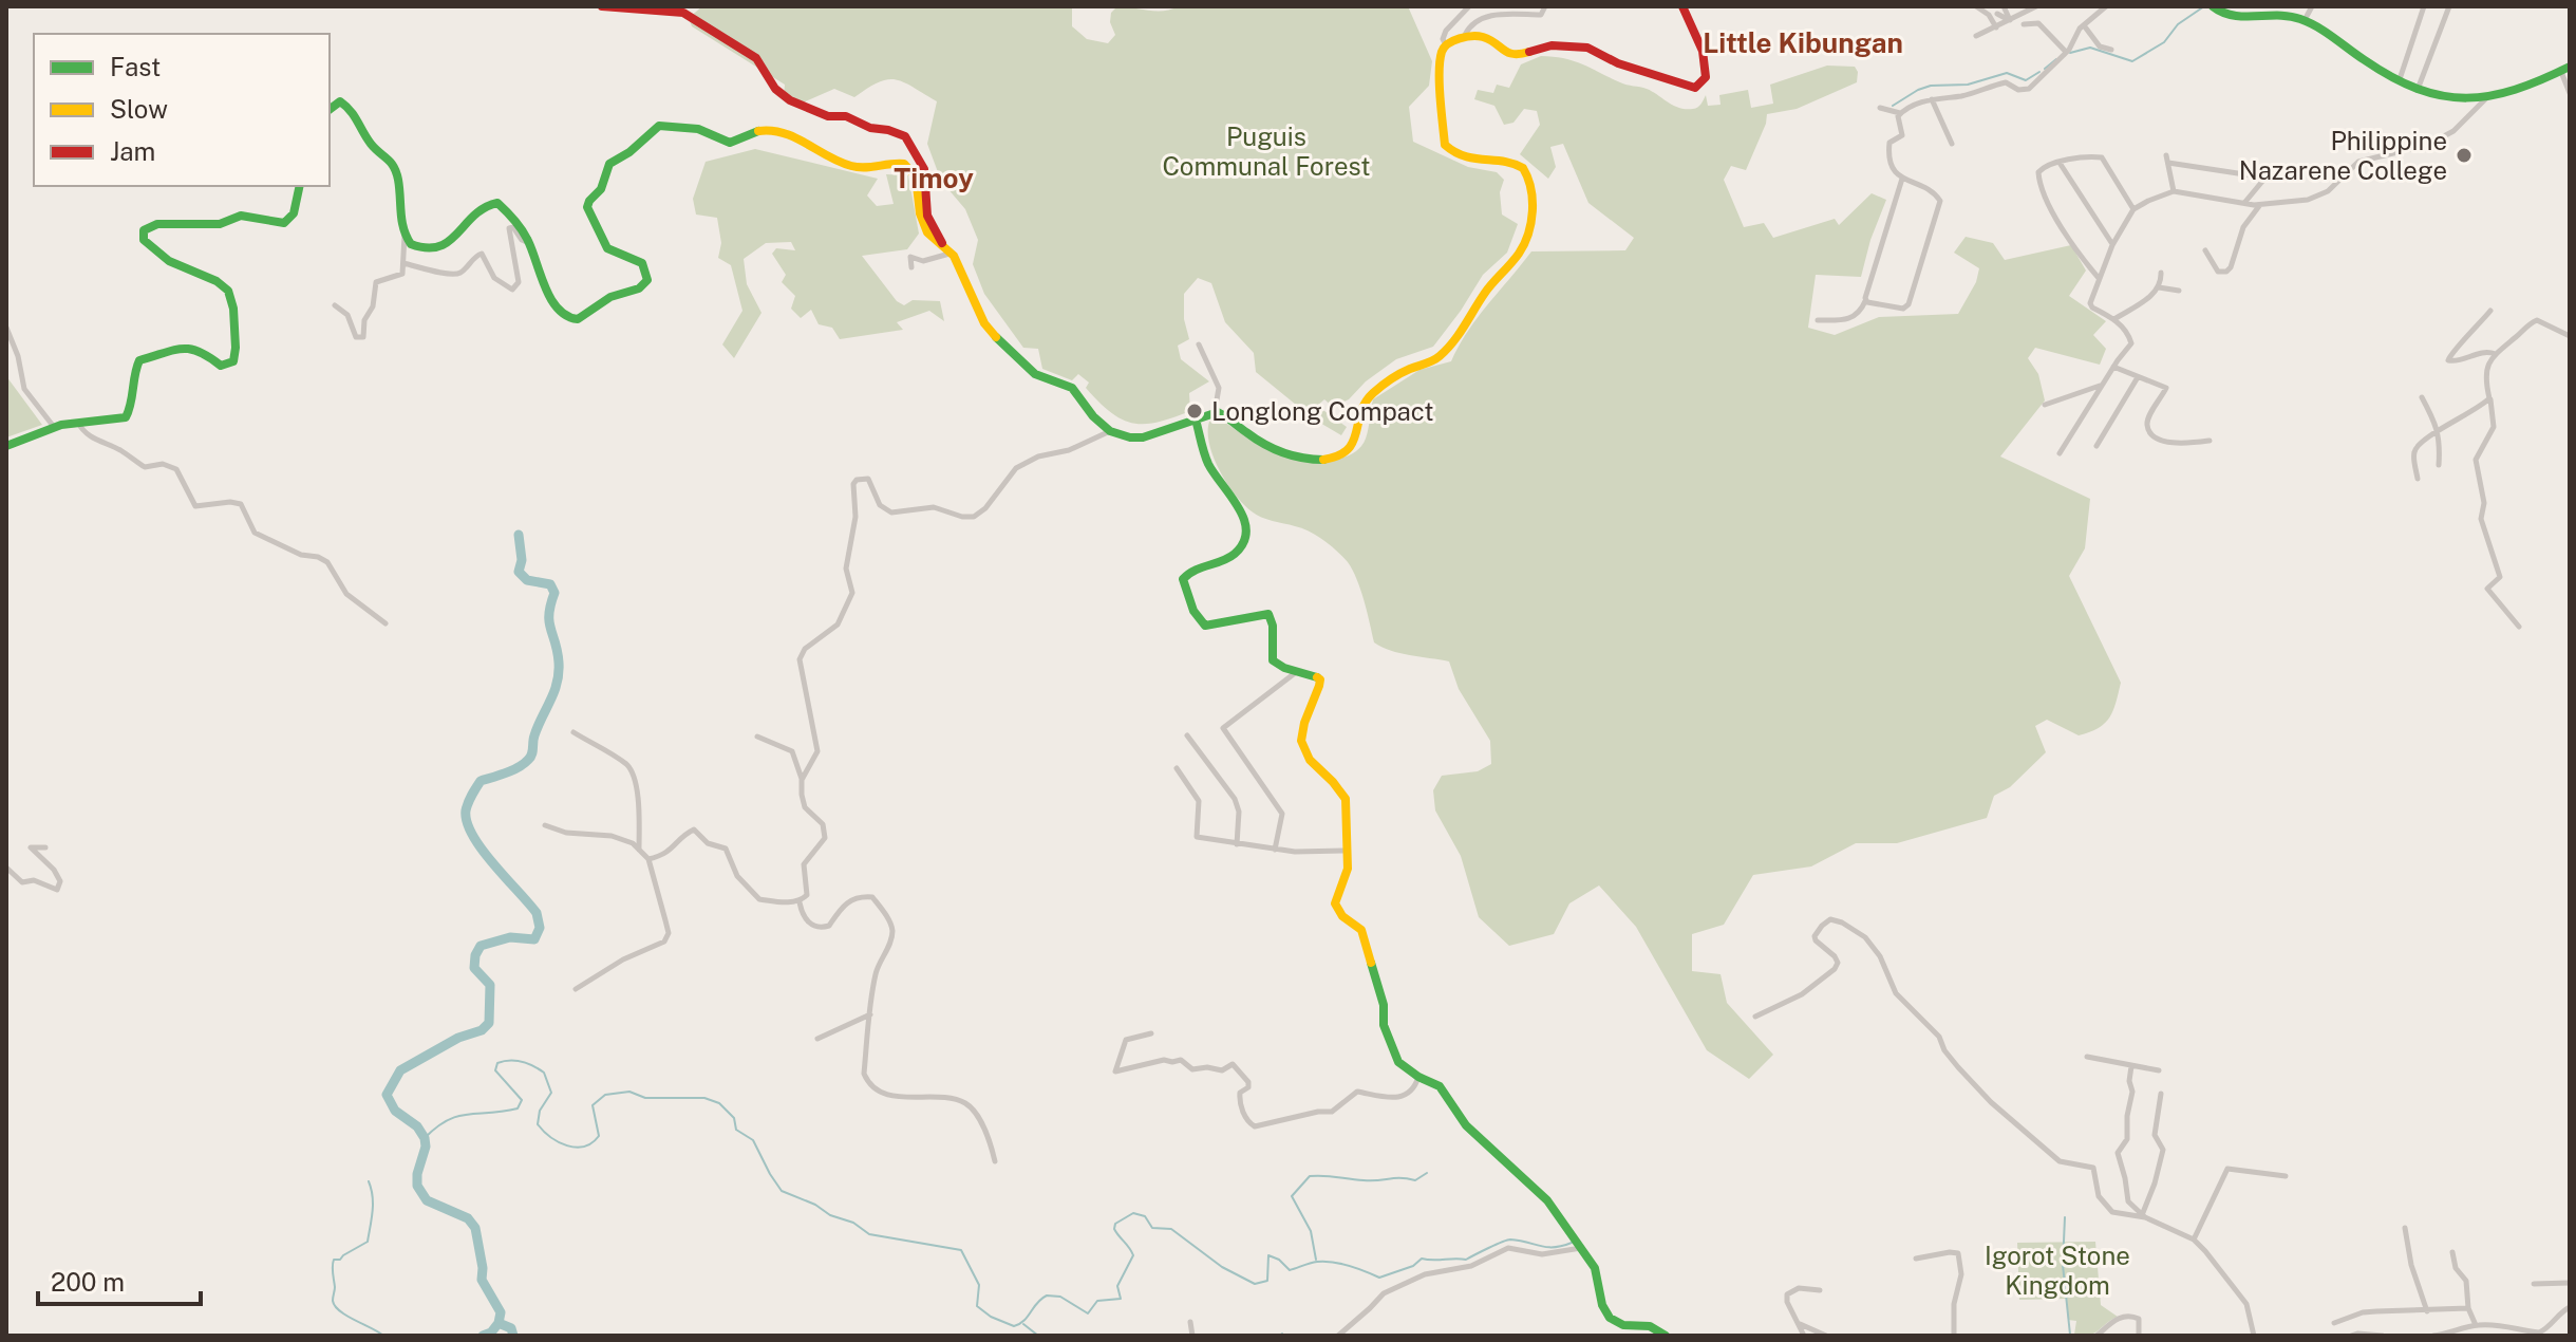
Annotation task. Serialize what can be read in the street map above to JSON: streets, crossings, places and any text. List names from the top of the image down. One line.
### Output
{"districts":["Little Kibungan","Timoy"],"parks":["Puguis Communal Forest","Igorot Stone Kingdom"],"places":["Philippine Nazarene College","Longlong Compact"],"legend":["Fast","Slow","Jam"],"scale_bar":"200 m"}
